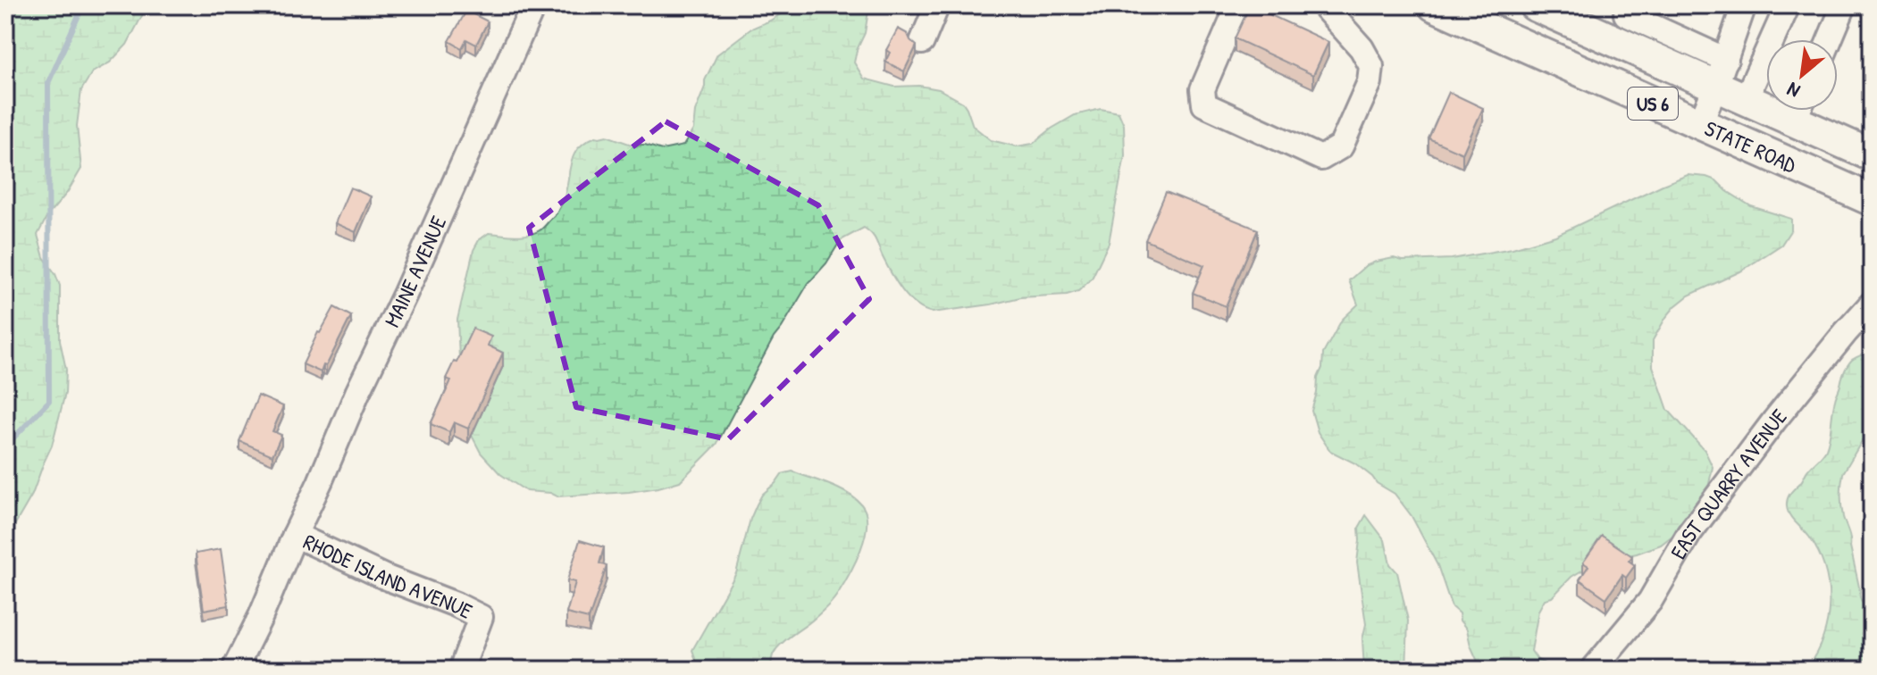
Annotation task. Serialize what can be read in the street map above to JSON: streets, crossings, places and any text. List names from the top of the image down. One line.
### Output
{"streets":{"main road":["US 6","STATE ROAD"],"street":["MAINE AVENUE","EAST QUARRY AVENUE","RHODE ISLAND AVENUE"]},"crossings":[["MAINE AVENUE","RHODE ISLAND AVENUE"]],"north":"bottom left"}
